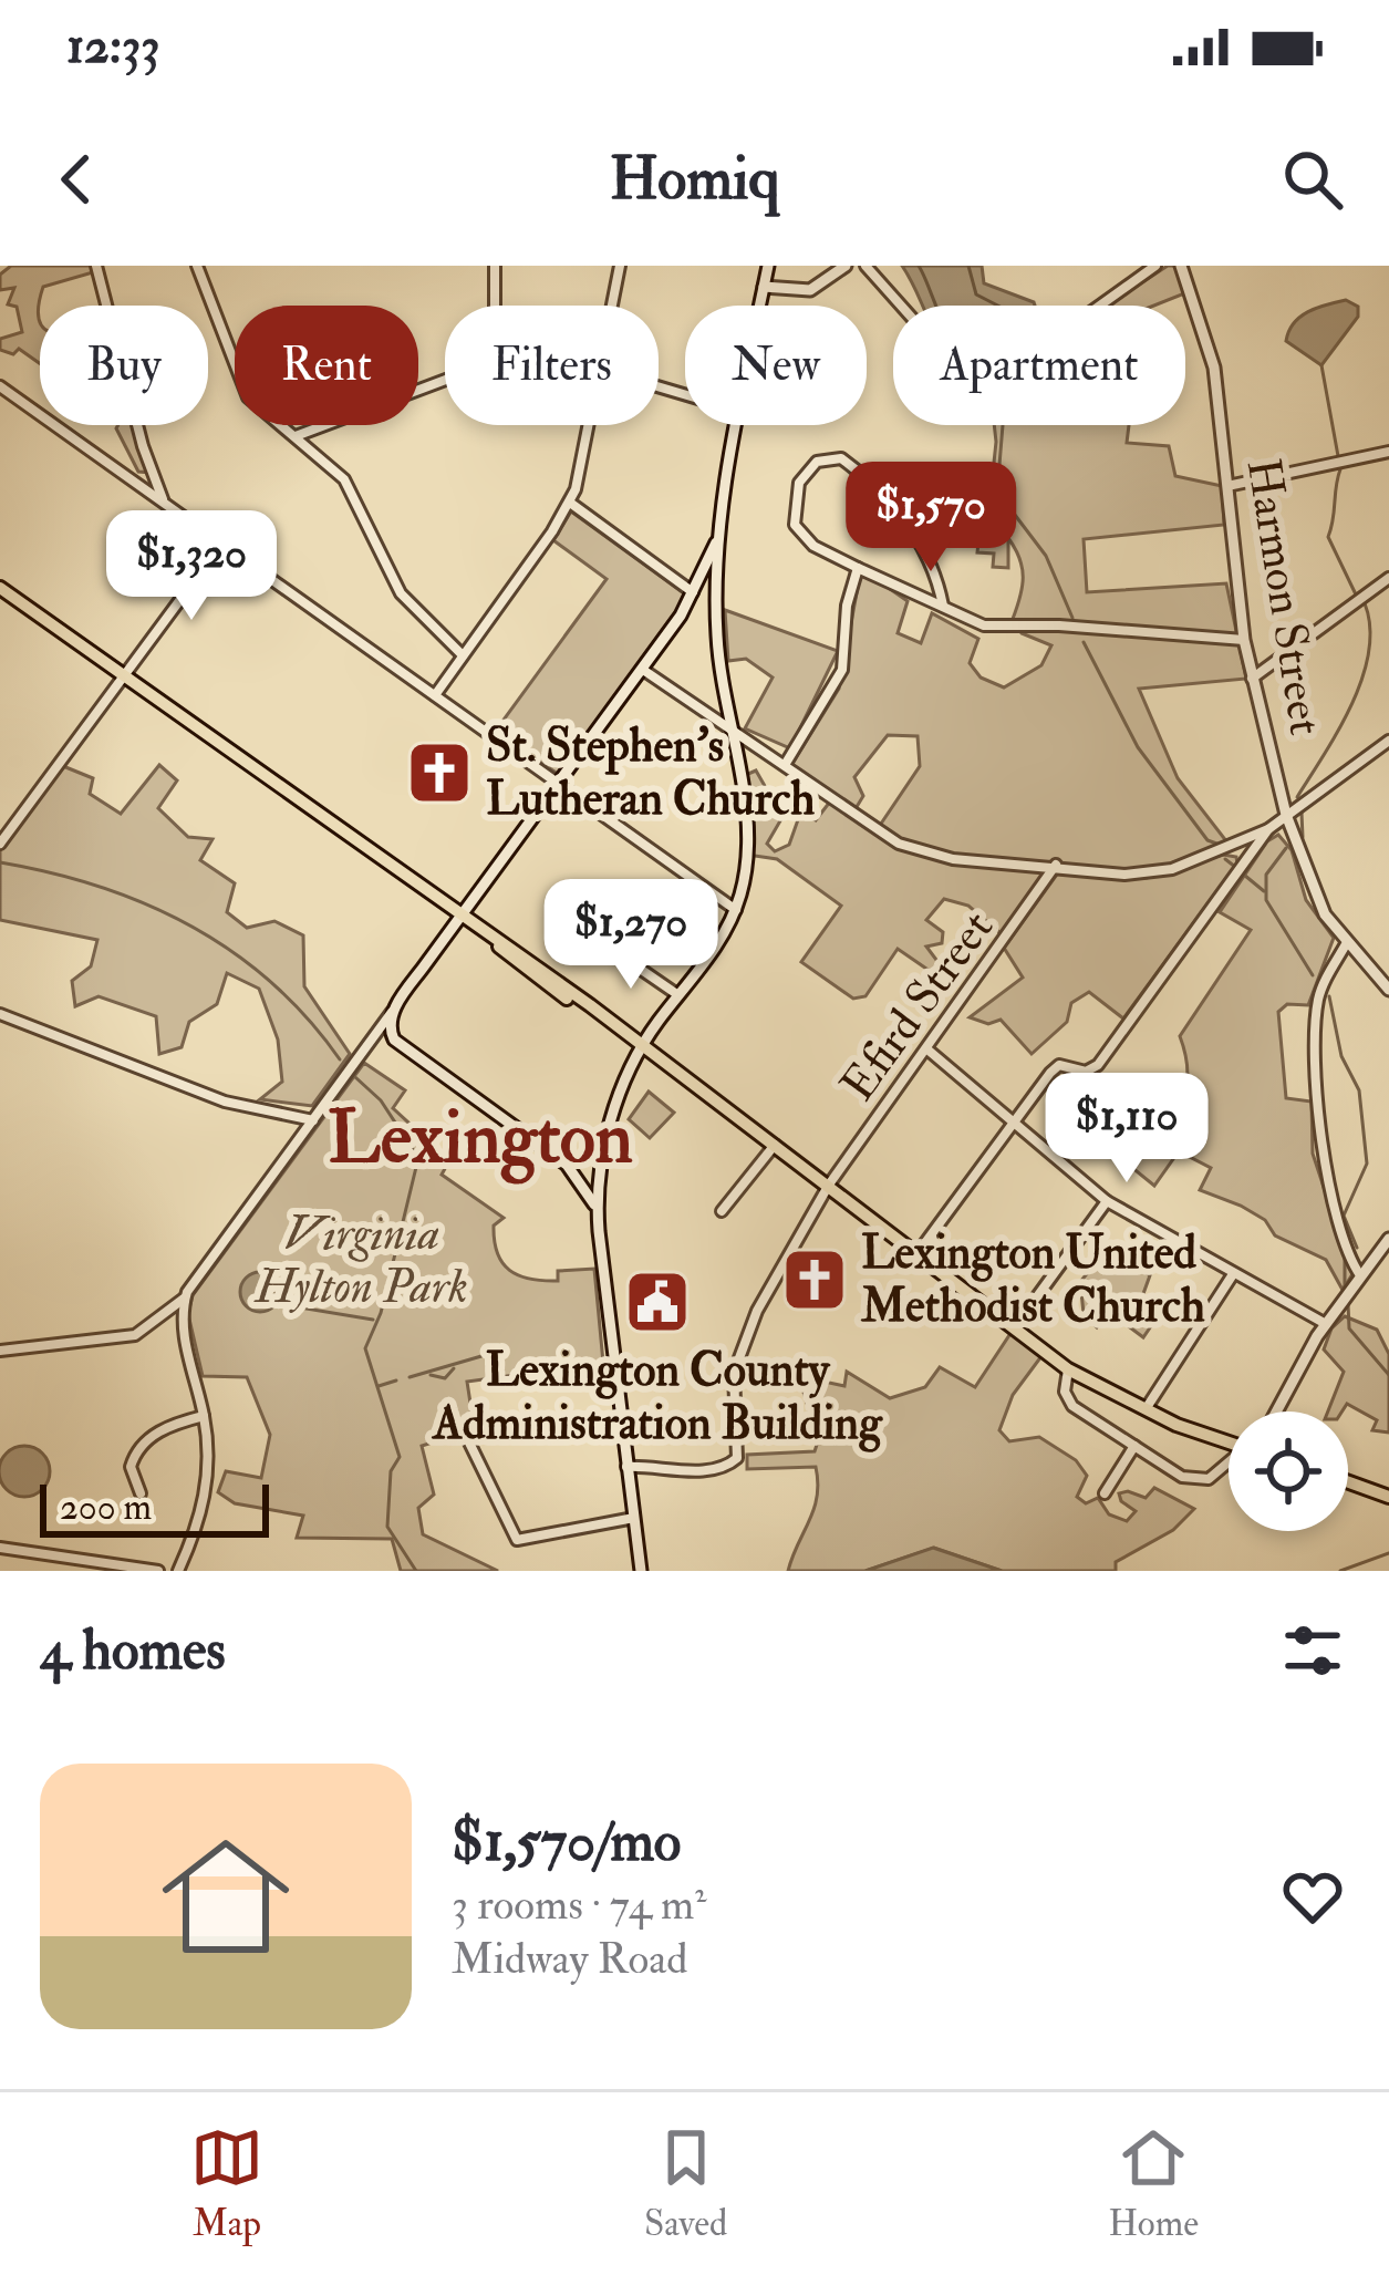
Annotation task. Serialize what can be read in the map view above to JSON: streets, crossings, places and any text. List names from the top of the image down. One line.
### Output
{"streets":{"main road":["Harmon Street"],"street":["Efird Street"]},"districts":["Lexington"],"parks":["Virginia Hylton Park"],"places":{"church":["St. Stephen's Lutheran Church","Lexington United Methodist Church"],"public building":["Lexington County Administration Building"]},"scale_bar":"200 m","page":{"status":"12:33","header":"Homiq","chip":["Buy","Rent","Filters","New","Apartment"],"price":["$1,570","$1,320","$1,270","$1,110"],"scale":"200 m","heading":"4 homes","list":[{"name":"$1,570/mo","note":"3 rooms · 74 m² · Midway Road"}],"tabs":["Map","Saved","Home"]}}
